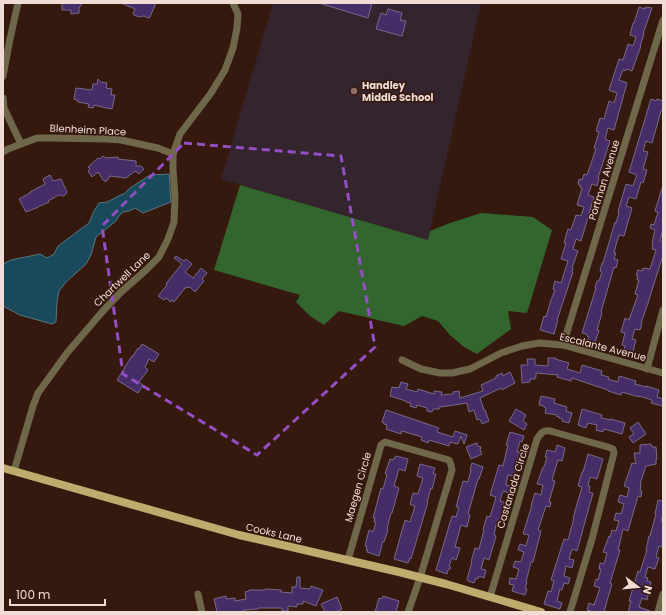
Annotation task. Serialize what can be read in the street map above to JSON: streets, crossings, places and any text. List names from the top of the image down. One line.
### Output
{"streets":{"main road":["Cooks Lane"],"street":["Blenheim Place","Portman Avenue","Chartwell Lane","Escalante Avenue","Castanada Circle","Maegen Circle"]},"crossings":[["Blenheim Place","Chartwell Lane"],["Portman Avenue","Escalante Avenue"],["Chartwell Lane","Cooks Lane"],["Castanada Circle","Cooks Lane"],["Maegen Circle","Cooks Lane"]],"places":["Handley Middle School"],"scale_bar":"100 m","north":"right"}
